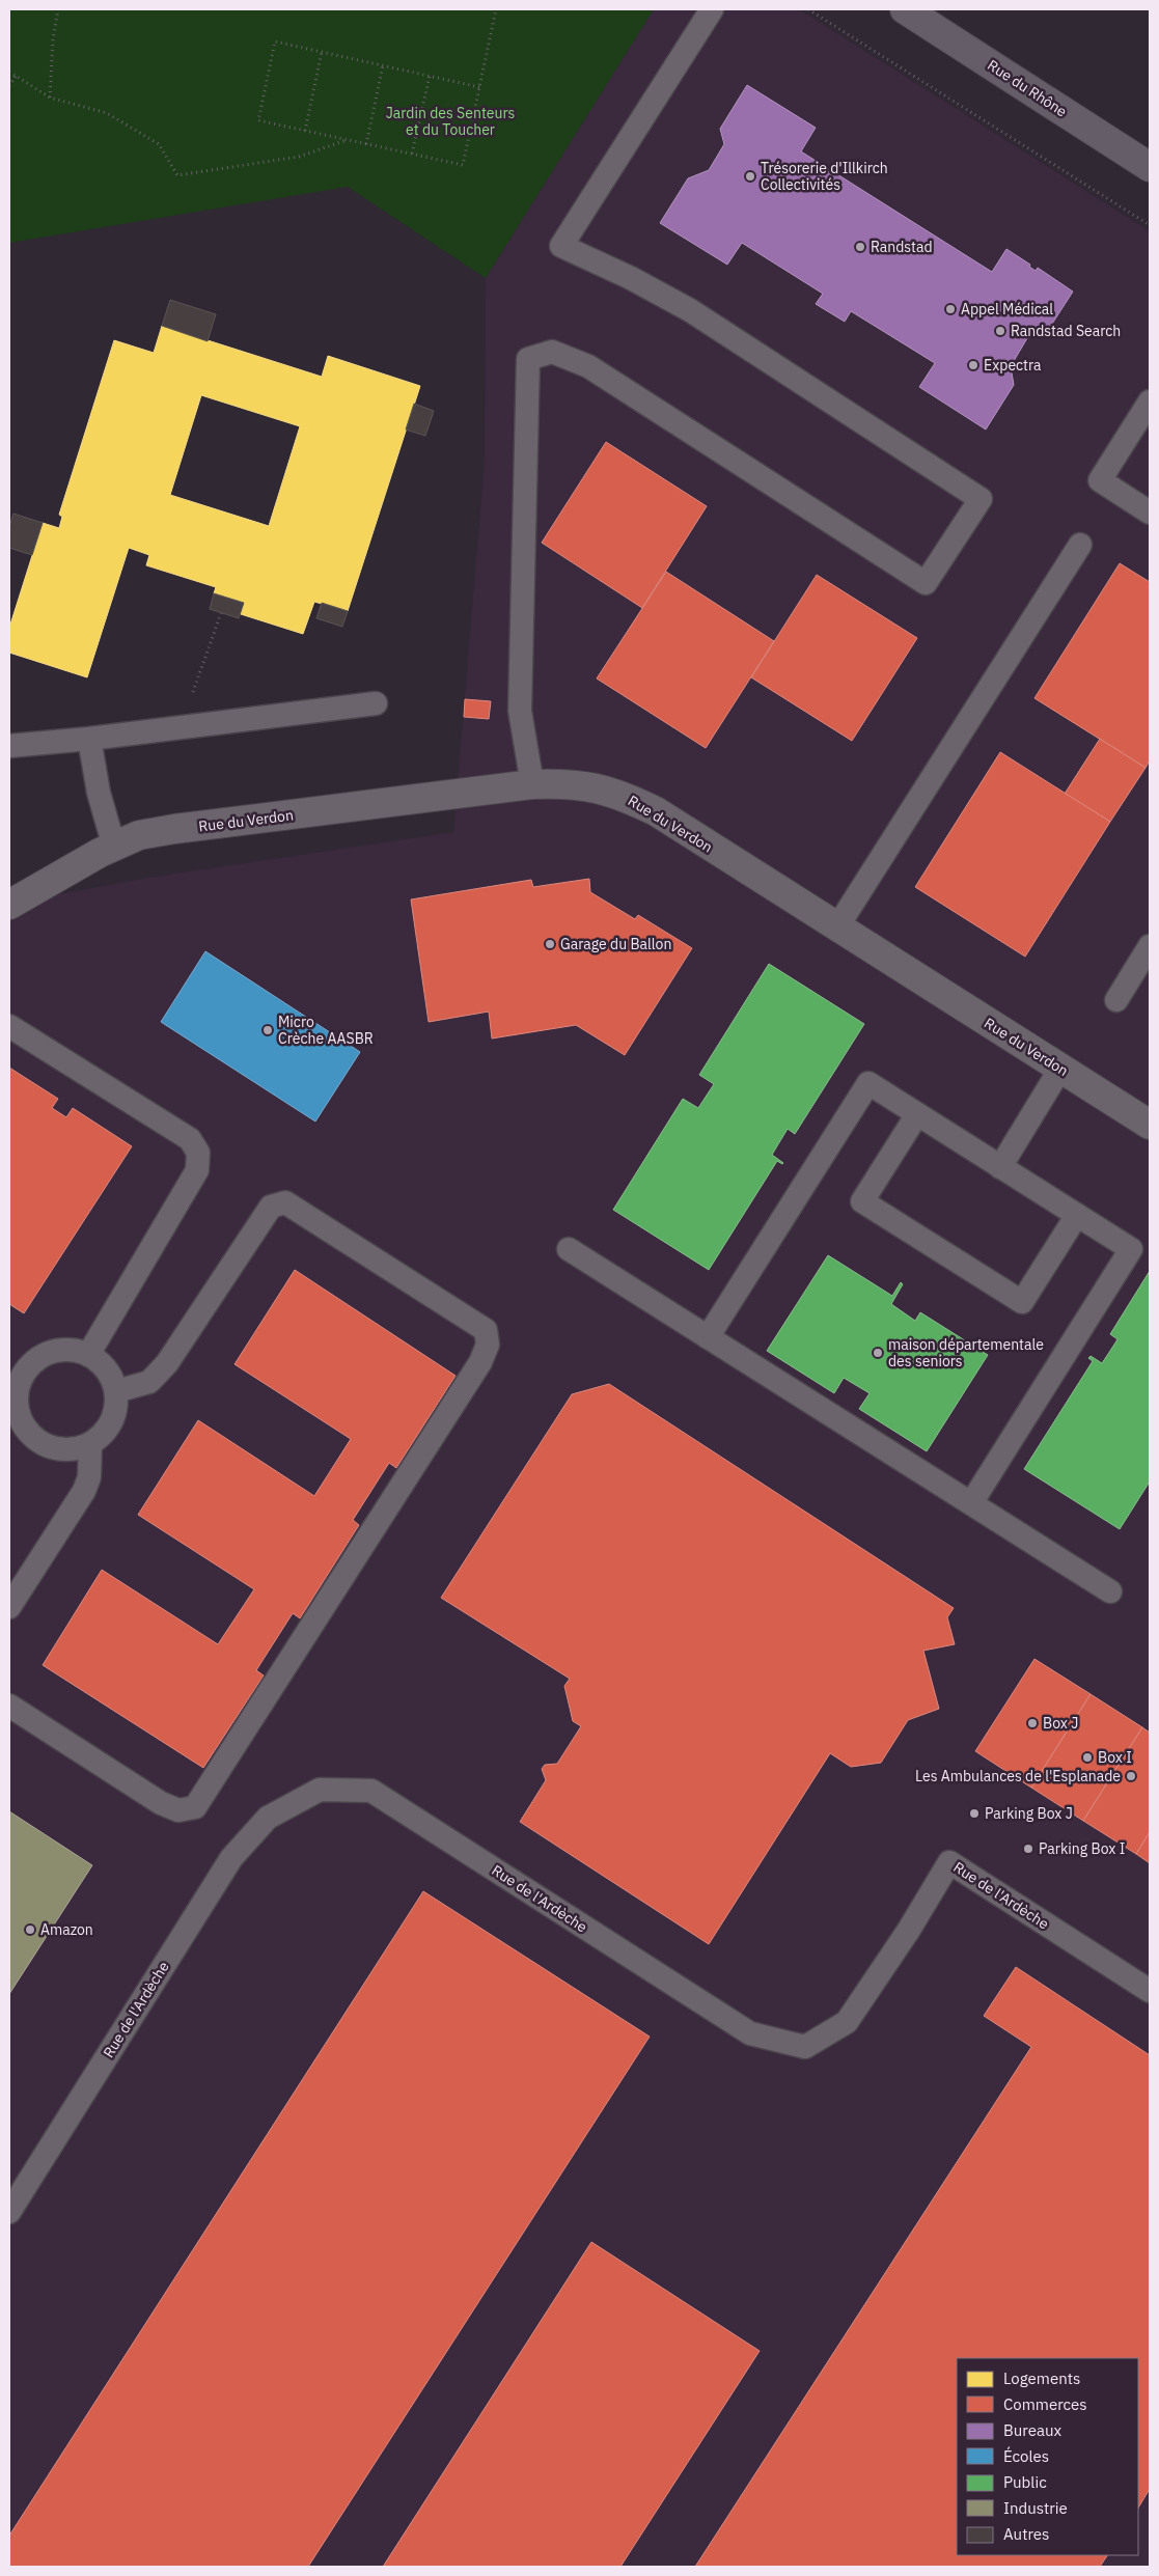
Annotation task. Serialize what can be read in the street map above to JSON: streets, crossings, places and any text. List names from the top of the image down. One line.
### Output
{"streets":{"main road":["Rue du Rhône"],"street":["Rue du Verdon"],"lane":["Rue de l'Ardèche"]},"parks":["Jardin des Senteurs et du Toucher"],"places":["Trésorerie d'Illkirch Collectivités","Randstad","Appel Médical","Randstad Search","Expectra","Garage du Ballon","Micro Crèche AASBR","maison départementale des seniors","Box J","Box I","Les Ambulances de l'Esplanade","Parking Box J","Parking Box I","Amazon"],"legend":["Logements","Commerces","Bureaux","Écoles","Public","Industrie","Autres"]}
